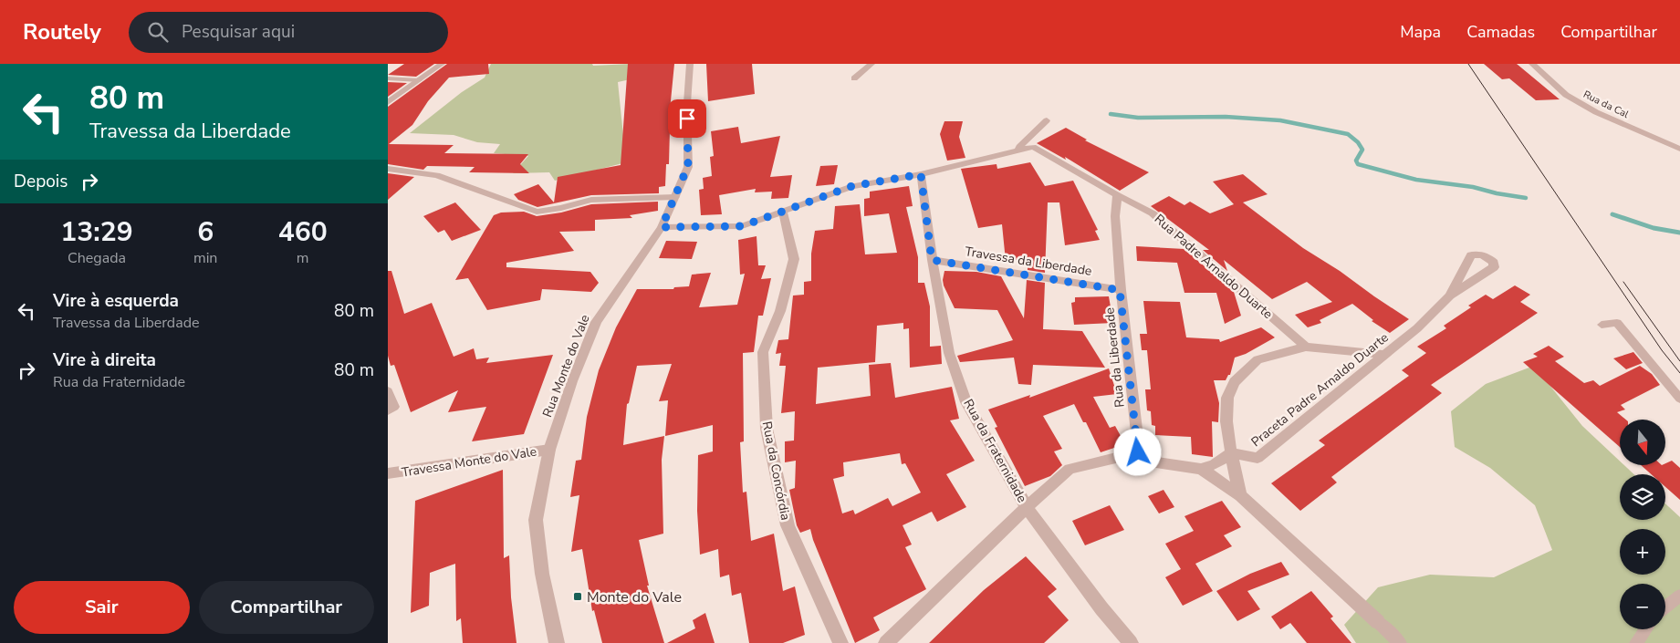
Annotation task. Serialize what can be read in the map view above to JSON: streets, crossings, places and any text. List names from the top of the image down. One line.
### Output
{"streets":{"street":["Rua da Cal","Travessa da Liberdade","Rua Padre Arnaldo Duarte","Rua da Liberdade","Rua Monte do Vale","Praceta Padre Arnaldo Duarte","Rua da Fraternidade","Travessa Monte do Vale","Rua da Concórdia"]},"crossings":[["Travessa da Liberdade","Rua da Liberdade"],["Travessa da Liberdade","Rua da Fraternidade"],["Rua Padre Arnaldo Duarte","Rua da Liberdade"],["Rua Padre Arnaldo Duarte","Rua Monte do Vale"],["Rua Padre Arnaldo Duarte","Rua da Fraternidade"],["Rua Padre Arnaldo Duarte","Rua da Concórdia"],["Rua Monte do Vale","Travessa Monte do Vale"]],"places":{"transit":["Monte do Vale"]},"north":"bottom","page":{"header":"Routely","search":"Pesquisar aqui","nav":["Mapa","Camadas","Compartilhar"],"turn":["80 m","Travessa da Liberdade"],"then":"Depois","eta":["13:29","Chegada","6","min","460","m"],"list":[{"name":"Vire à esquerda","note":"Travessa da Liberdade","value":"80 m"},{"name":"Vire à direita","note":"Rua da Fraternidade","value":"80 m"}],"map_buttons":["+","−"],"buttons":["Sair","Compartilhar"]}}
